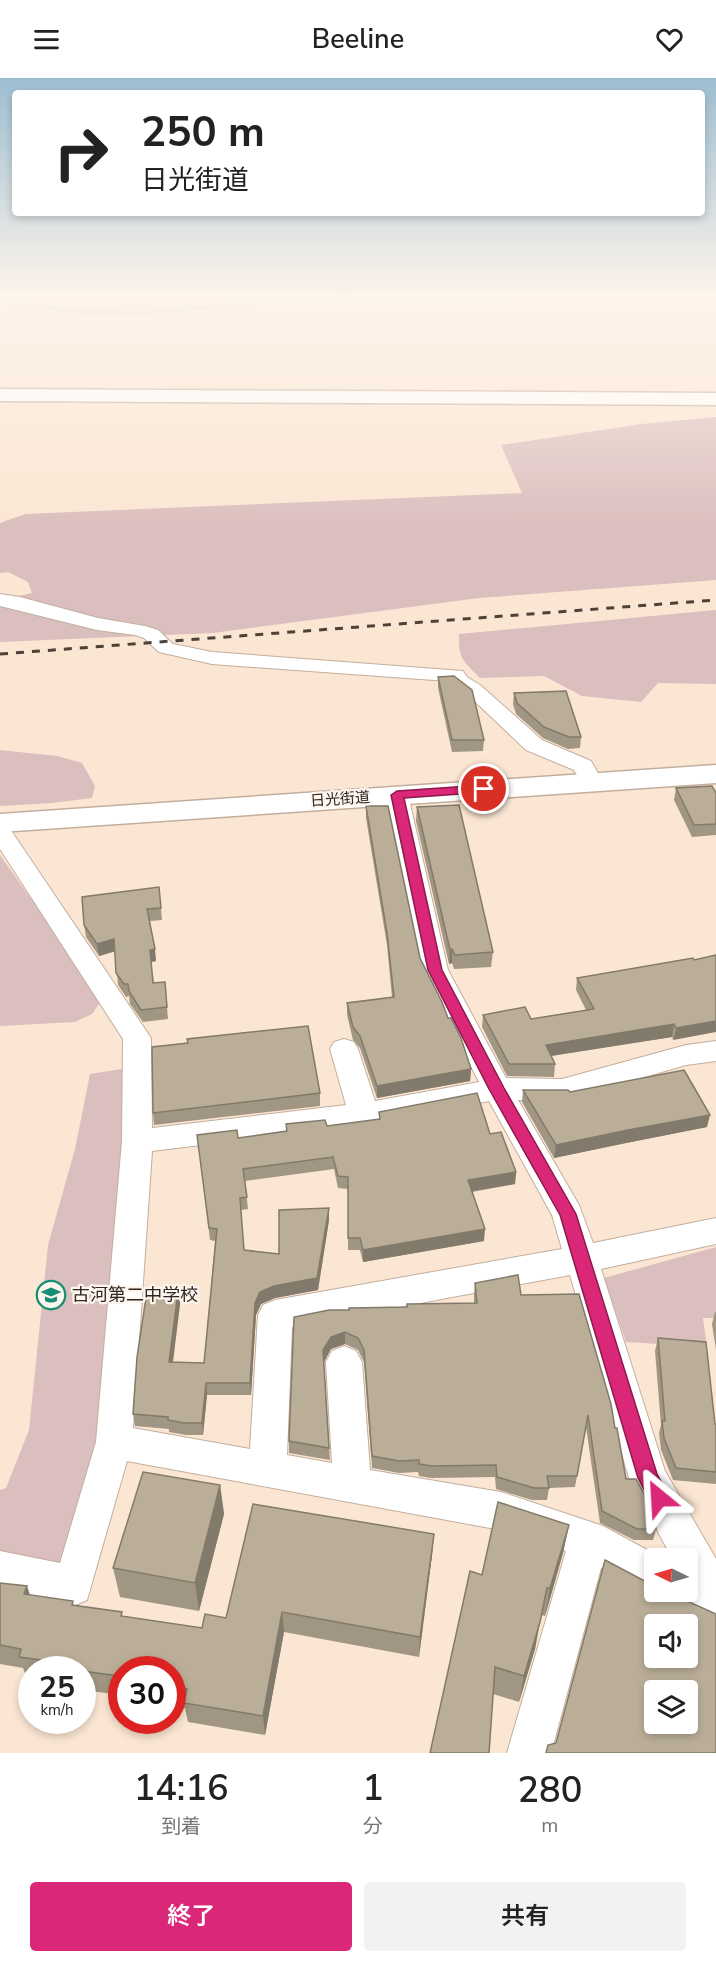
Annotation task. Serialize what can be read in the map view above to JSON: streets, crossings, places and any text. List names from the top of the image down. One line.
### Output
{"streets":{"main road":["日光街道"]},"places":{"school or university":["古河第二中学校"]},"north":"left","page":{"header":"Beeline","turn":["250 m","日光街道"],"speed":"25 km/h","limit":"30","eta":["14:16","到着","1","分","280","m"],"buttons":["終了","共有"]}}
